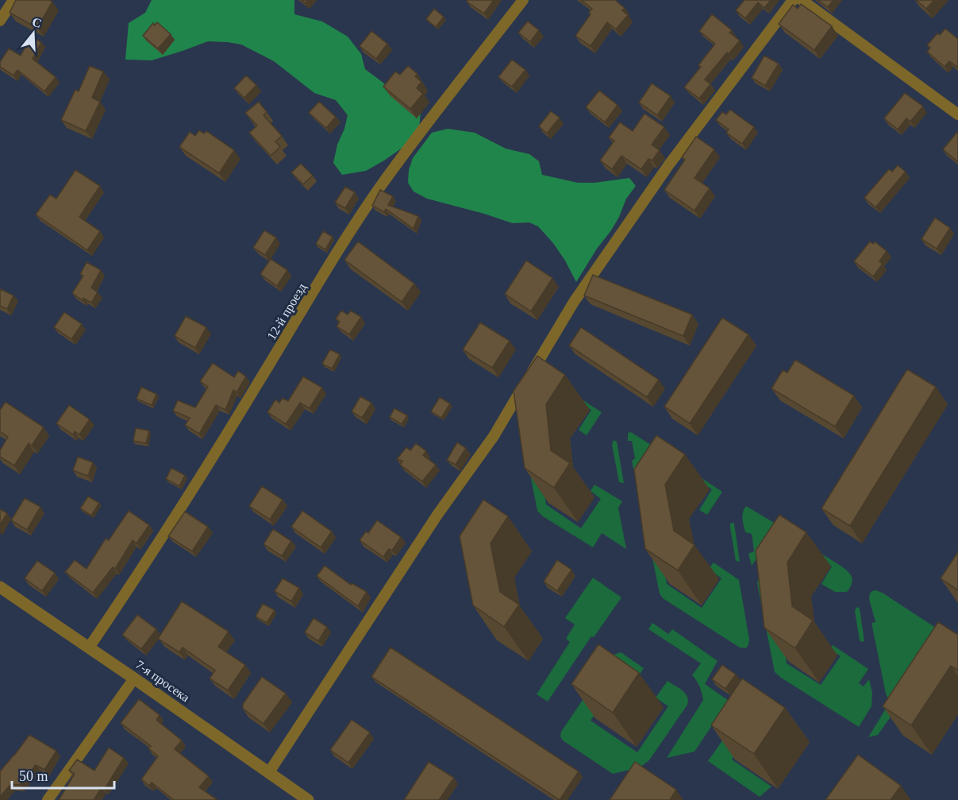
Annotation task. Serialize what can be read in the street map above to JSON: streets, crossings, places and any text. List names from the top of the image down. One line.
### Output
{"streets":{"street":["12-й проезд","7-я просека"]},"crossings":[["12-й проезд","7-я просека"]],"scale_bar":"50 m","north":"top"}
